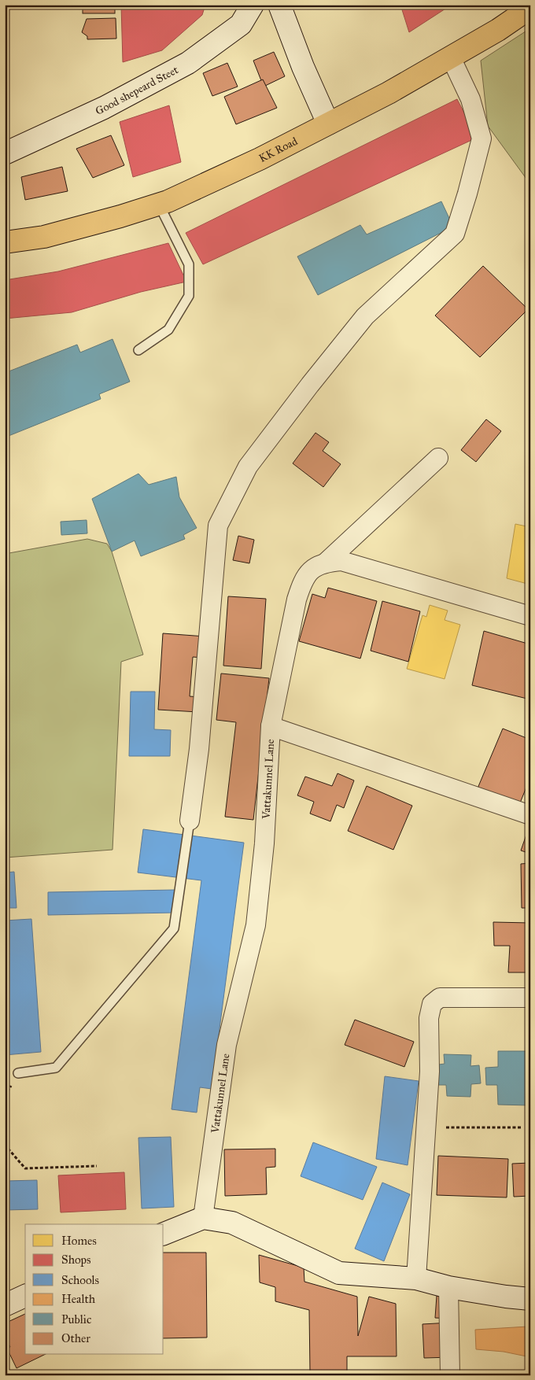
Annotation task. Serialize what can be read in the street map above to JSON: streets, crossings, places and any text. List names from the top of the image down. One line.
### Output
{"streets":{"main road":["Good shepeard Steet","KK Road"],"street":["Vattakunnel Lane"]},"legend":["Homes","Shops","Schools","Health","Public","Other"]}
